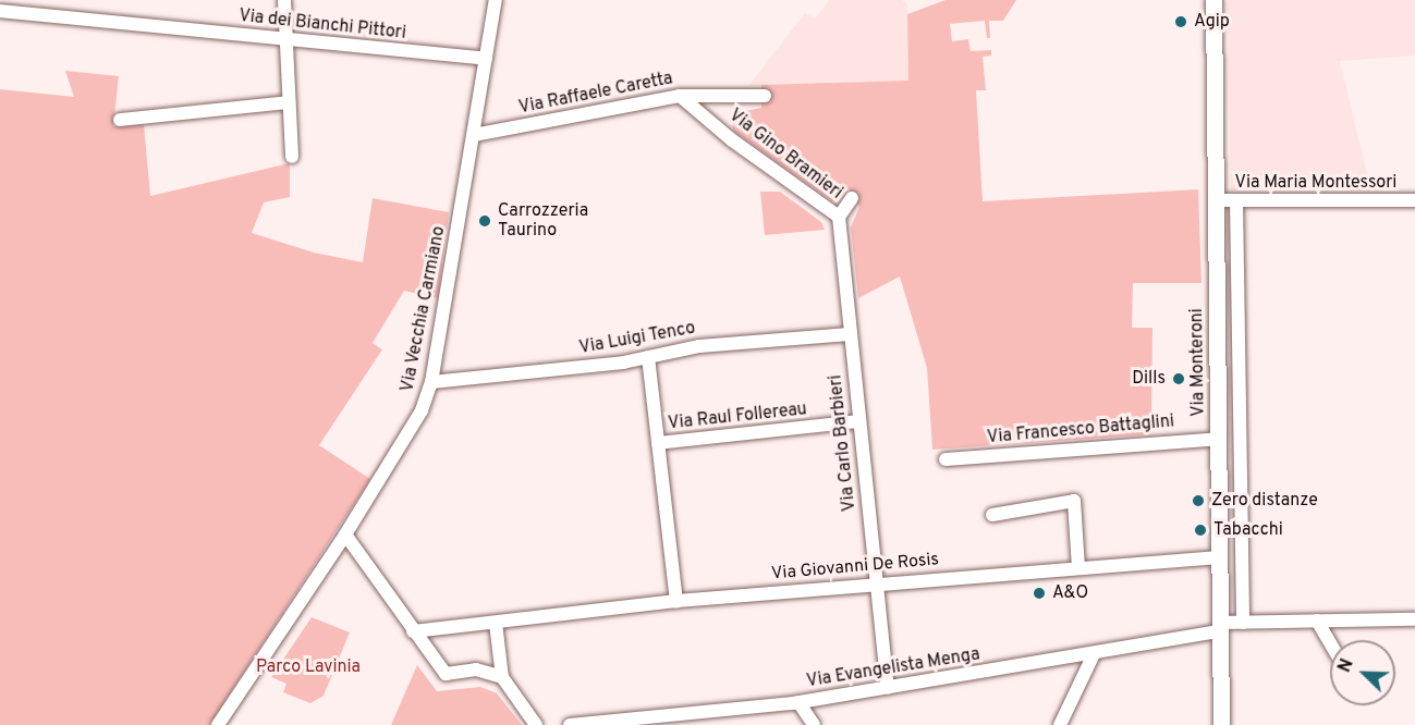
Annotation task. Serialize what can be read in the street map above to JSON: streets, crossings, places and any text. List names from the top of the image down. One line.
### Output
{"streets":{"main road":["Via Monteroni"],"street":["Via dei Bianchi Pittori","Via Raffaele Caretta","Via Gino Bramieri","Via Maria Montessori","Via Vecchia Carmiano","Via Luigi Tenco","Via Raul Follereau","Via Francesco Battaglini","Via Carlo Barbieri","Via Giovanni De Rosis","Via Evangelista Menga"]},"crossings":[["Via dei Bianchi Pittori","Via Vecchia Carmiano"],["Via Raffaele Caretta","Via Gino Bramieri"],["Via Raffaele Caretta","Via Vecchia Carmiano"],["Via Gino Bramieri","Via Carlo Barbieri"],["Via Maria Montessori","Via Monteroni"],["Via Vecchia Carmiano","Via Luigi Tenco"],["Via Luigi Tenco","Via Carlo Barbieri"],["Via Monteroni","Via Francesco Battaglini"],["Via Monteroni","Via Giovanni De Rosis"],["Via Monteroni","Via Evangelista Menga"],["Via Raul Follereau","Via Carlo Barbieri"],["Via Carlo Barbieri","Via Giovanni De Rosis"],["Via Carlo Barbieri","Via Evangelista Menga"]],"parks":["Parco Lavinia"],"places":["Agip","Carrozzeria Taurino","Dills","Zero distanze","Tabacchi","A&O"],"north":"top left"}
